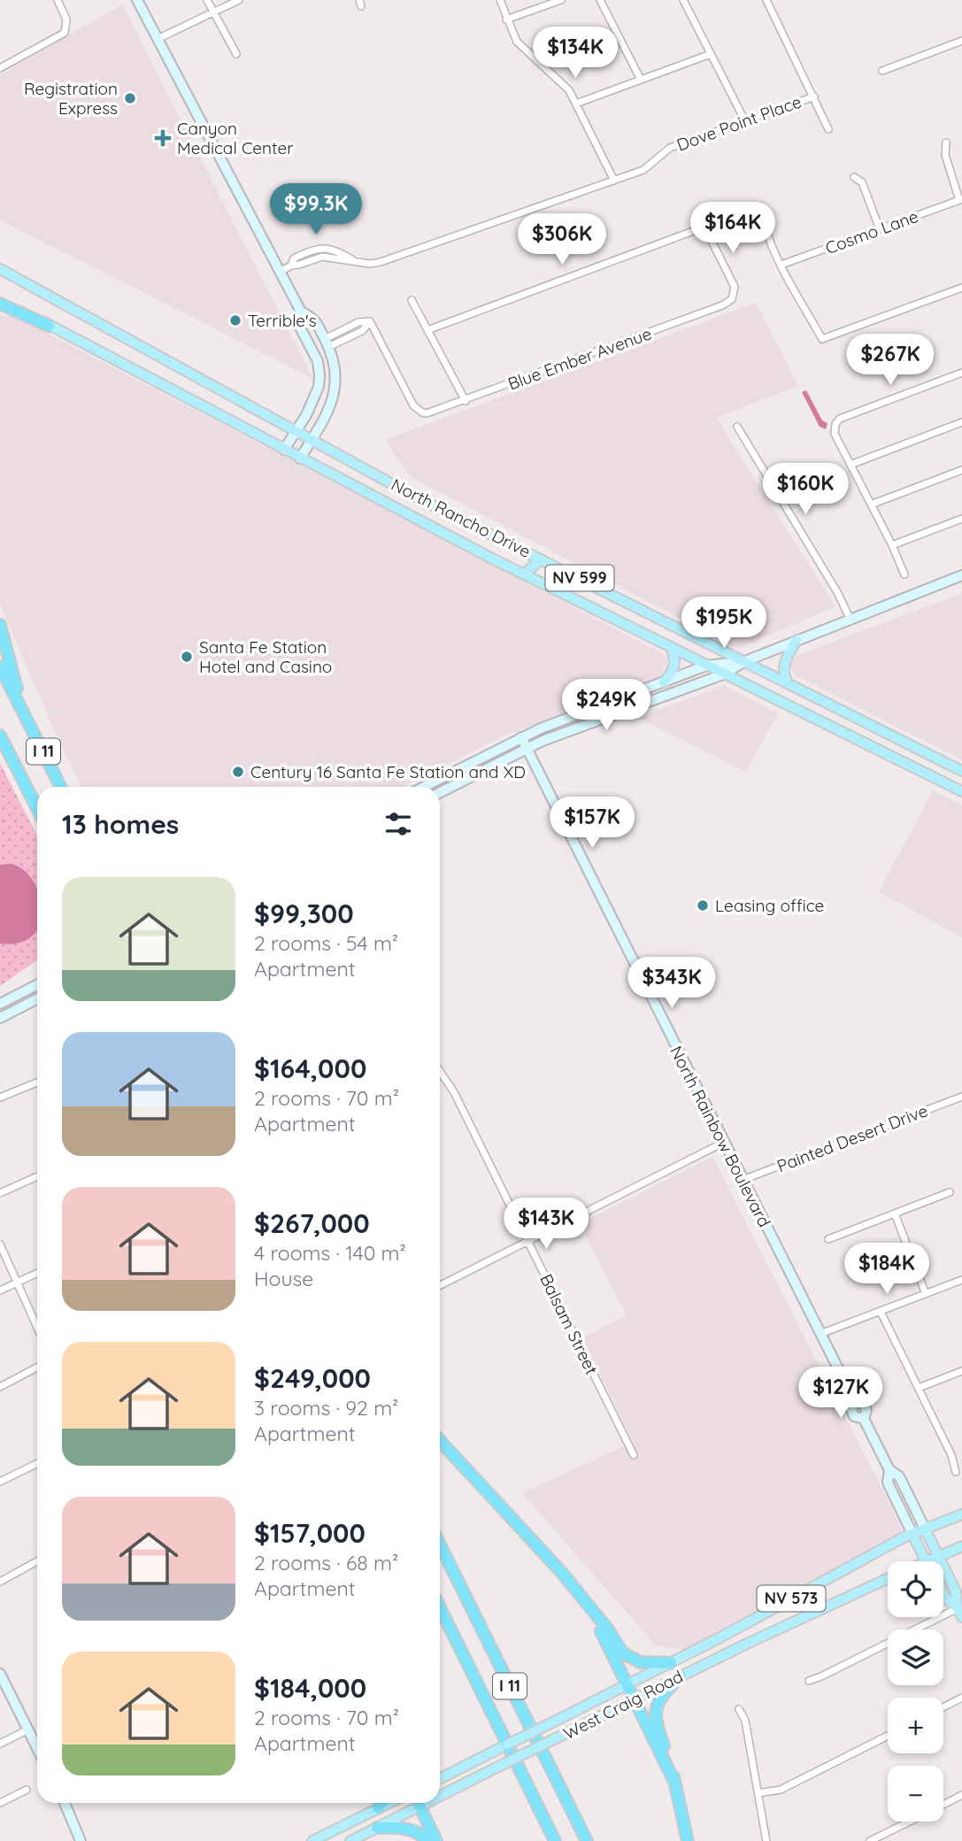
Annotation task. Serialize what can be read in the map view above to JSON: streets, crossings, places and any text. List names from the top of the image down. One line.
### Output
{"streets":{"highway":["I 11"],"main road":["North Rancho Drive","NV 599","North Rainbow Boulevard","NV 573","West Craig Road"],"street":["Dove Point Place","Cosmo Lane","Blue Ember Avenue","Painted Desert Drive","Balsam Street"]},"crossings":[["North Rainbow Boulevard","Painted Desert Drive"],["North Rainbow Boulevard","West Craig Road"]],"places":{"other":["Registration Express","Terrible's","Santa Fe Station Hotel and Casino","Century 16 Santa Fe Station and XD","Leasing office"],"health":["Canyon Medical Center"]},"page":{"price":["$134K","$99.3K","$164K","$306K","$267K","$160K","$195K","$249K","$157K","$343K","$143K","$184K","$127K"],"heading":"13 homes","list":[{"name":"$99,300","note":"2 rooms · 54 m² · Apartment"},{"name":"$164,000","note":"2 rooms · 70 m² · Apartment"},{"name":"$267,000","note":"4 rooms · 140 m² · House"},{"name":"$249,000","note":"3 rooms · 92 m² · Apartment"},{"name":"$157,000","note":"2 rooms · 68 m² · Apartment"},{"name":"$184,000","note":"2 rooms · 70 m² · Apartment"}],"map_buttons":["+","−"]}}
